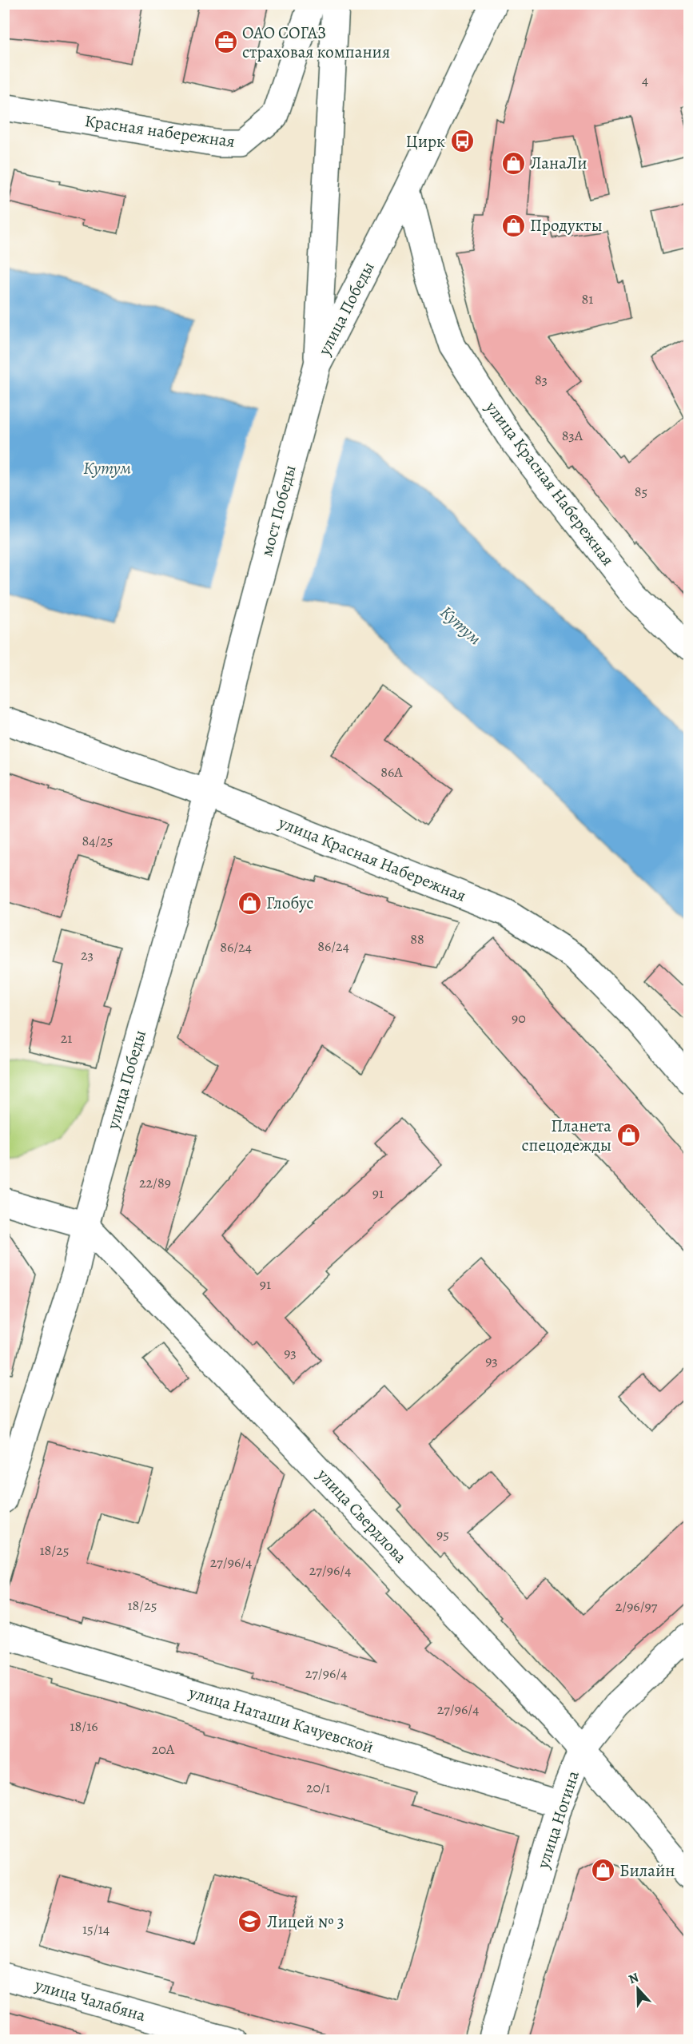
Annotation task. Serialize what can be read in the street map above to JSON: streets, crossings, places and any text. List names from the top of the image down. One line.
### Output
{"streets":{"main road":["Красная набережная","улица Победы","улица Красная Набережная","мост Победы","улица Свердлова","улица Наташи Качуевской","улица Ногина","улица Чалабяна"]},"crossings":[["улица Победы","улица Красная Набережная"],["улица Победы","мост Победы"],["улица Победы","улица Свердлова"],["улица Свердлова","улица Ногина"],["улица Наташи Качуевской","улица Ногина"]],"water":["Кутум"],"places":{"office":["ОАО СОГАЗ страховая компания"],"bus stop":["Цирк"],"shop":["ЛанаЛи","Продукты","Глобус","Планета спецодежды","Билайн"],"school or university":["Лицей № 3"]},"house_numbers":["4","81","83","83А","85","86А","84/25","88","86/24","86/24","23","90","21","22/89","91","91","93","93","95","18/25","27/96/4","27/96/4","18/25","2/96/97","27/96/4","27/96/4","18/16","20А","20/1","15/14"],"north":"top"}
